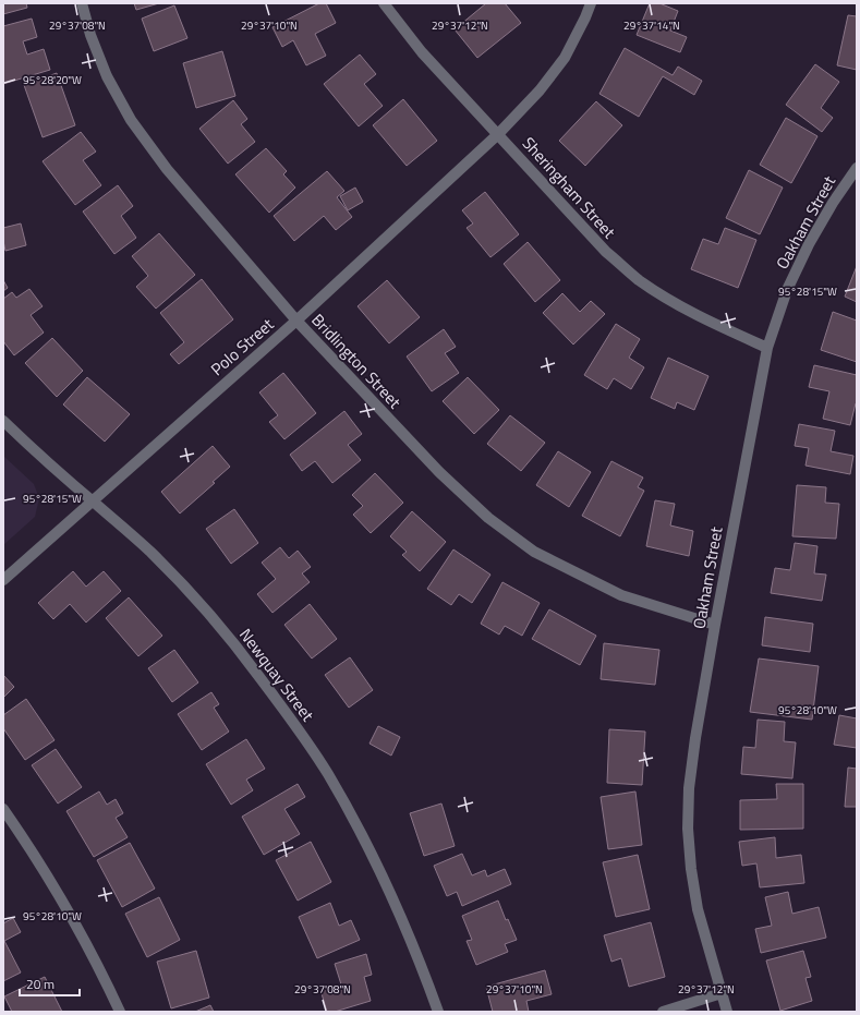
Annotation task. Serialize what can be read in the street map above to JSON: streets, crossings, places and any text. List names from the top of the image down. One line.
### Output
{"streets":{"street":["Sheringham Street","Oakham Street","Polo Street","Bridlington Street","Newquay Street"]},"crossings":[["Sheringham Street","Oakham Street"],["Sheringham Street","Polo Street"],["Oakham Street","Bridlington Street"],["Polo Street","Bridlington Street"],["Polo Street","Newquay Street"]],"scale_bar":"20 m","coordinates":["29°37'08\"N","29°37'10\"N","29°37'12\"N","29°37'14\"N","95°28'20\"W","95°28'15\"W","95°28'10\"W"]}
